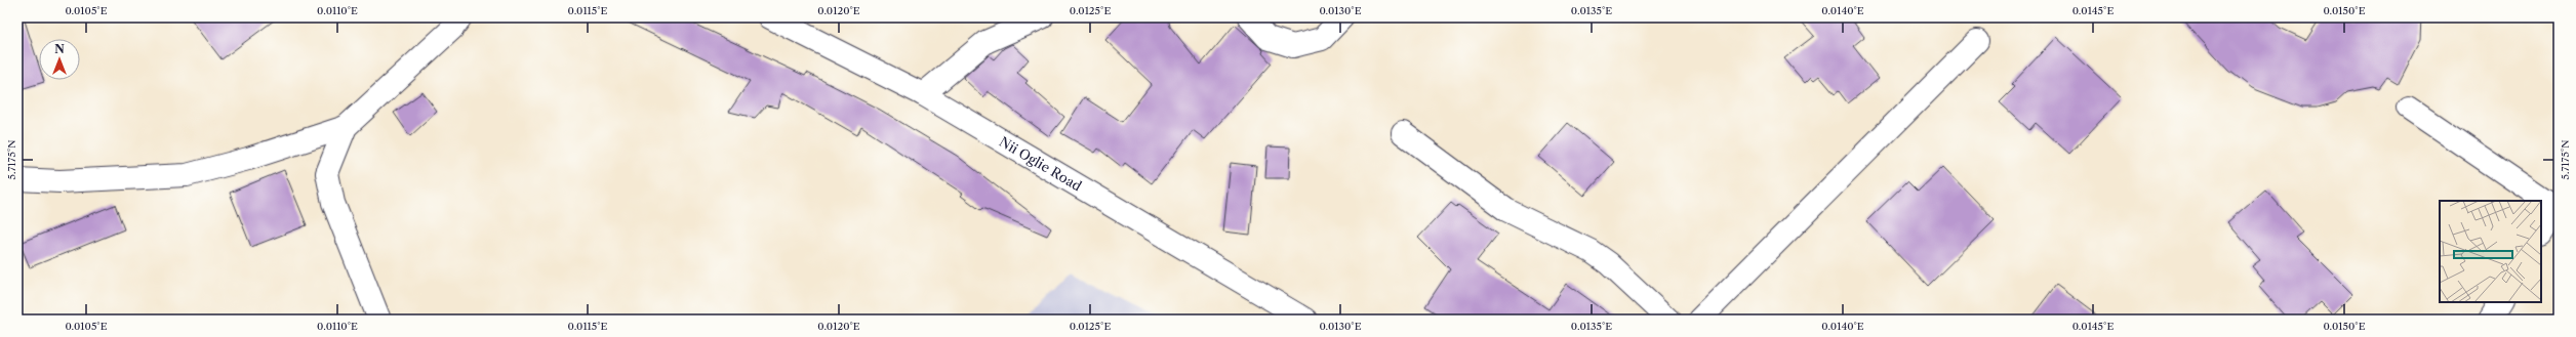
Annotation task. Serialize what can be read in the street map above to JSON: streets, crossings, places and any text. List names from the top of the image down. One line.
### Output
{"streets":{"street":["Nii Oglie Road"]},"north":"top","coordinates":["0.0105°E","0.0110°E","0.0115°E","0.0120°E","0.0125°E","0.0130°E","0.0135°E","0.0140°E","0.0145°E","0.0150°E","5.7175°N"]}
